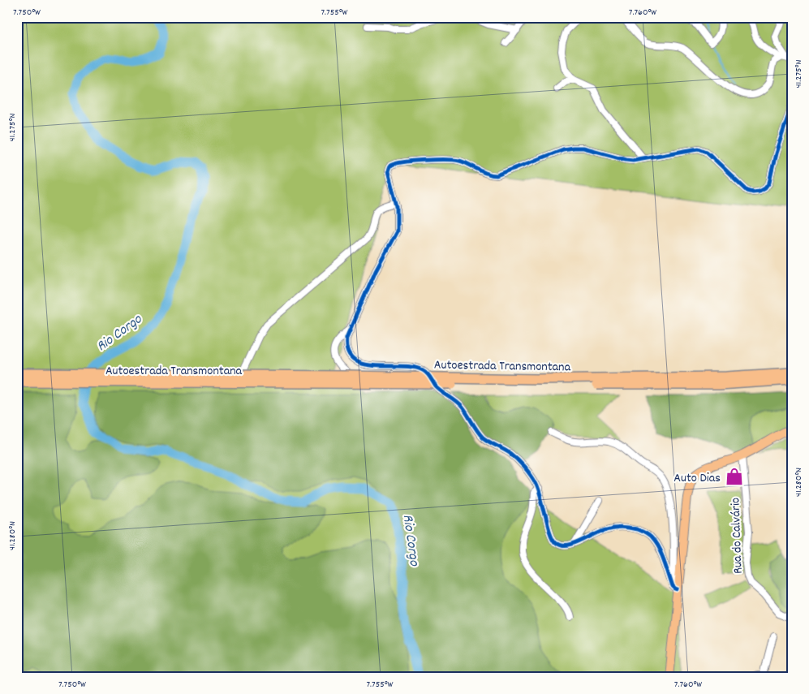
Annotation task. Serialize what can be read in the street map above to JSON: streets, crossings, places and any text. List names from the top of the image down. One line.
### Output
{"streets":{"highway":["Autoestrada Transmontana"],"street":["Rua do Calvário"]},"water":["Rio Corgo"],"places":{"shop":["Auto Dias"]},"coordinates":["7.750°W","7.755°W","7.760°W","41.275°N","41.280°N"]}
